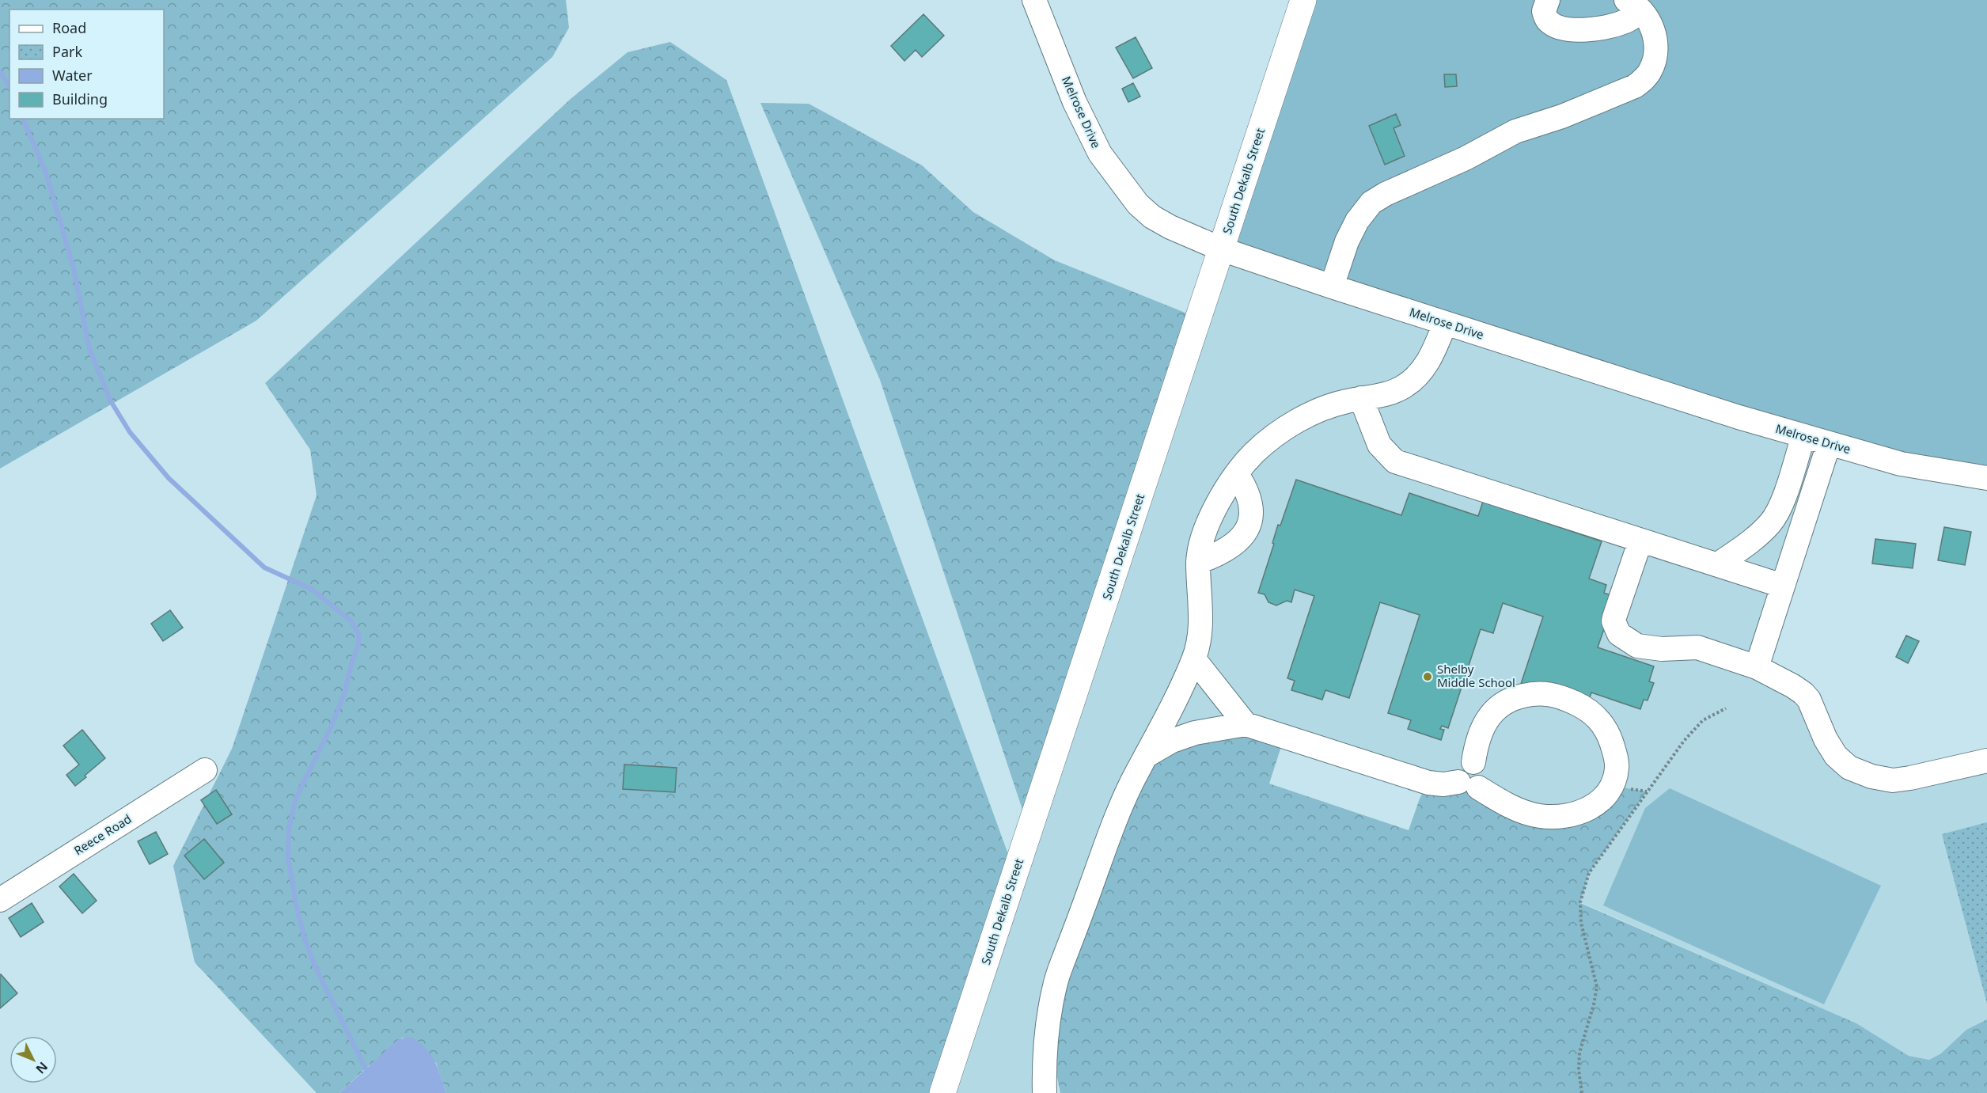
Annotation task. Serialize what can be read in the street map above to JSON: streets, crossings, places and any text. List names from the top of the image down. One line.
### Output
{"streets":{"main road":["South Dekalb Street"],"street":["Melrose Drive","Reece Road"]},"crossings":[["Melrose Drive","South Dekalb Street"]],"places":["Shelby Middle School"],"legend":["Road","Park","Water","Building"],"north":"bottom right"}
